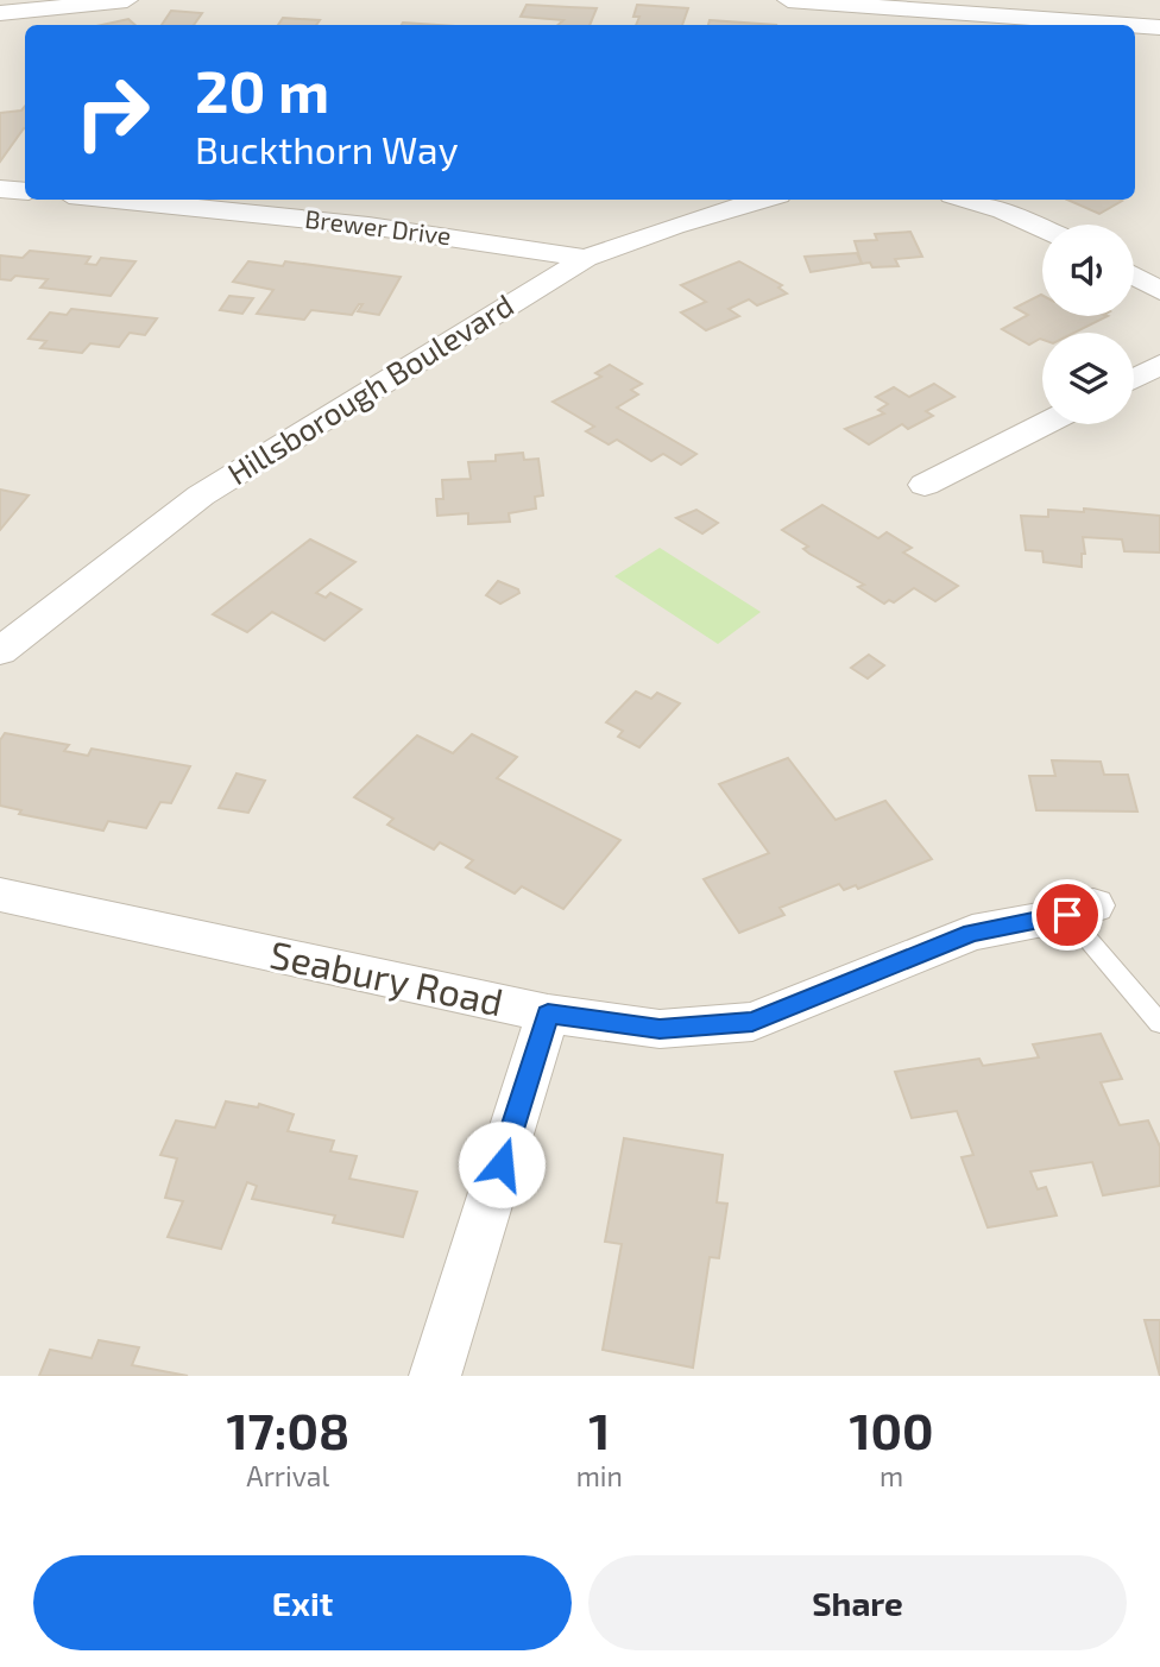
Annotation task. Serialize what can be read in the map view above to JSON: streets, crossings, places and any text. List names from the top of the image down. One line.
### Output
{"streets":{"street":["Brewer Drive","Hillsborough Boulevard","Seabury Road"]},"crossings":[["Brewer Drive","Hillsborough Boulevard"]],"page":{"turn":["20 m","Buckthorn Way"],"eta":["17:08","Arrival","1","min","100","m"],"buttons":["Exit","Share"]}}
